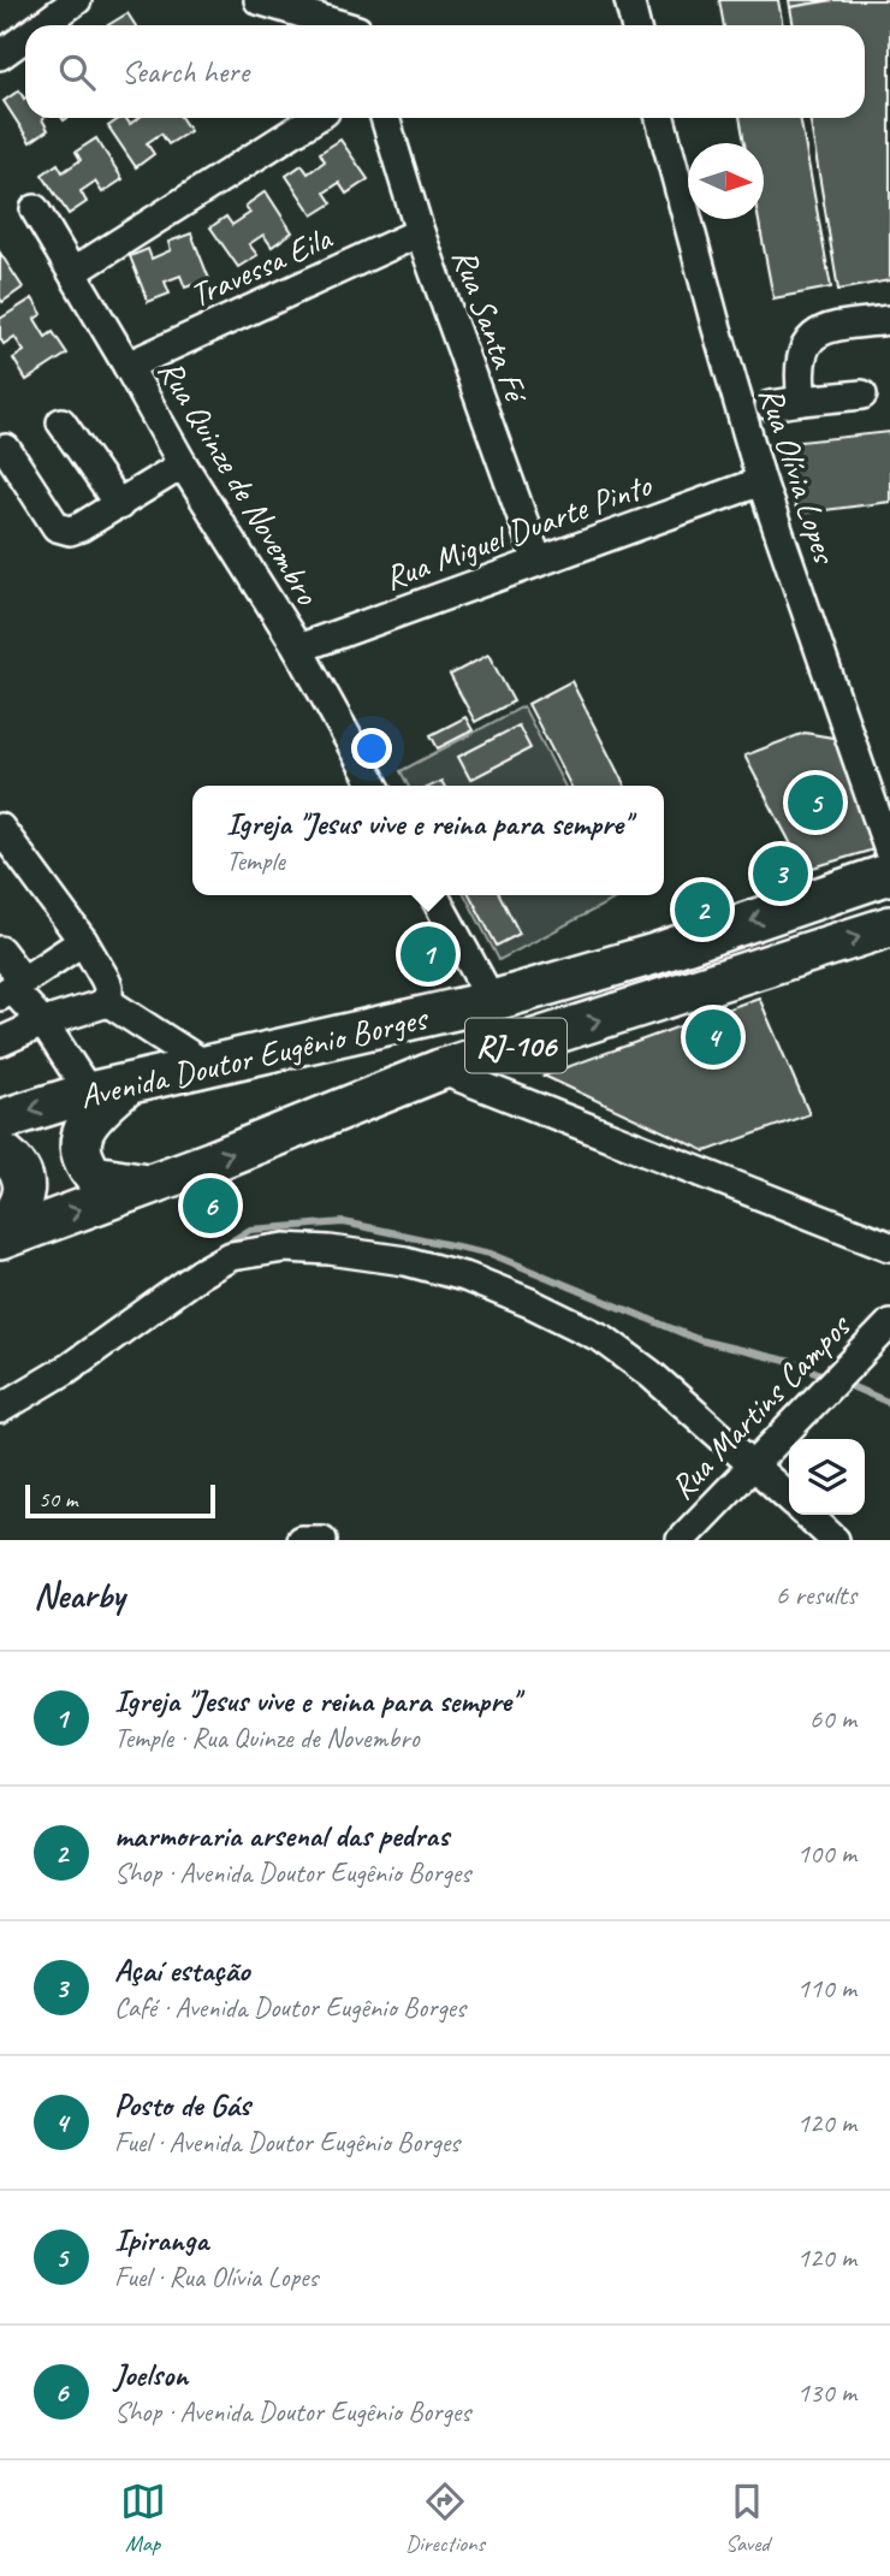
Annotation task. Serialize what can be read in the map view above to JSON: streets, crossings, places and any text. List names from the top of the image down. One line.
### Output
{"streets":{"highway":["RJ-106","Avenida Doutor Eugênio Borges"],"street":["Travessa Eila","Rua Santa Fé","Rua Olívia Lopes","Rua Quinze de Novembro","Rua Miguel Duarte Pinto","Rua Martins Campos"]},"crossings":[["Travessa Eila","Rua Santa Fé"],["Travessa Eila","Rua Quinze de Novembro"],["Rua Santa Fé","Rua Miguel Duarte Pinto"],["Rua Olívia Lopes","Rua Miguel Duarte Pinto"],["Rua Quinze de Novembro","Rua Miguel Duarte Pinto"]],"scale_bar":"50 m","north":"right","page":{"search":"Search here","pins":["5","3","2","1","4","6"],"popup":["Igreja \"Jesus vive e reina para sempre\"","Temple"],"scale":"50 m","heading":["Nearby","6 results"],"list":[{"mark":"1","name":"Igreja \"Jesus vive e reina para sempre\"","note":"Temple · Rua Quinze de Novembro","value":"60 m"},{"mark":"2","name":"marmoraria arsenal das pedras","note":"Shop · Avenida Doutor Eugênio Borges","value":"100 m"},{"mark":"3","name":"Açaí estação","note":"Café · Avenida Doutor Eugênio Borges","value":"110 m"},{"mark":"4","name":"Posto de Gás","note":"Fuel · Avenida Doutor Eugênio Borges","value":"120 m"},{"mark":"5","name":"Ipiranga","note":"Fuel · Rua Olívia Lopes","value":"120 m"},{"mark":"6","name":"Joelson","note":"Shop · Avenida Doutor Eugênio Borges","value":"130 m"}],"nav":["Map","Directions","Saved"]}}
